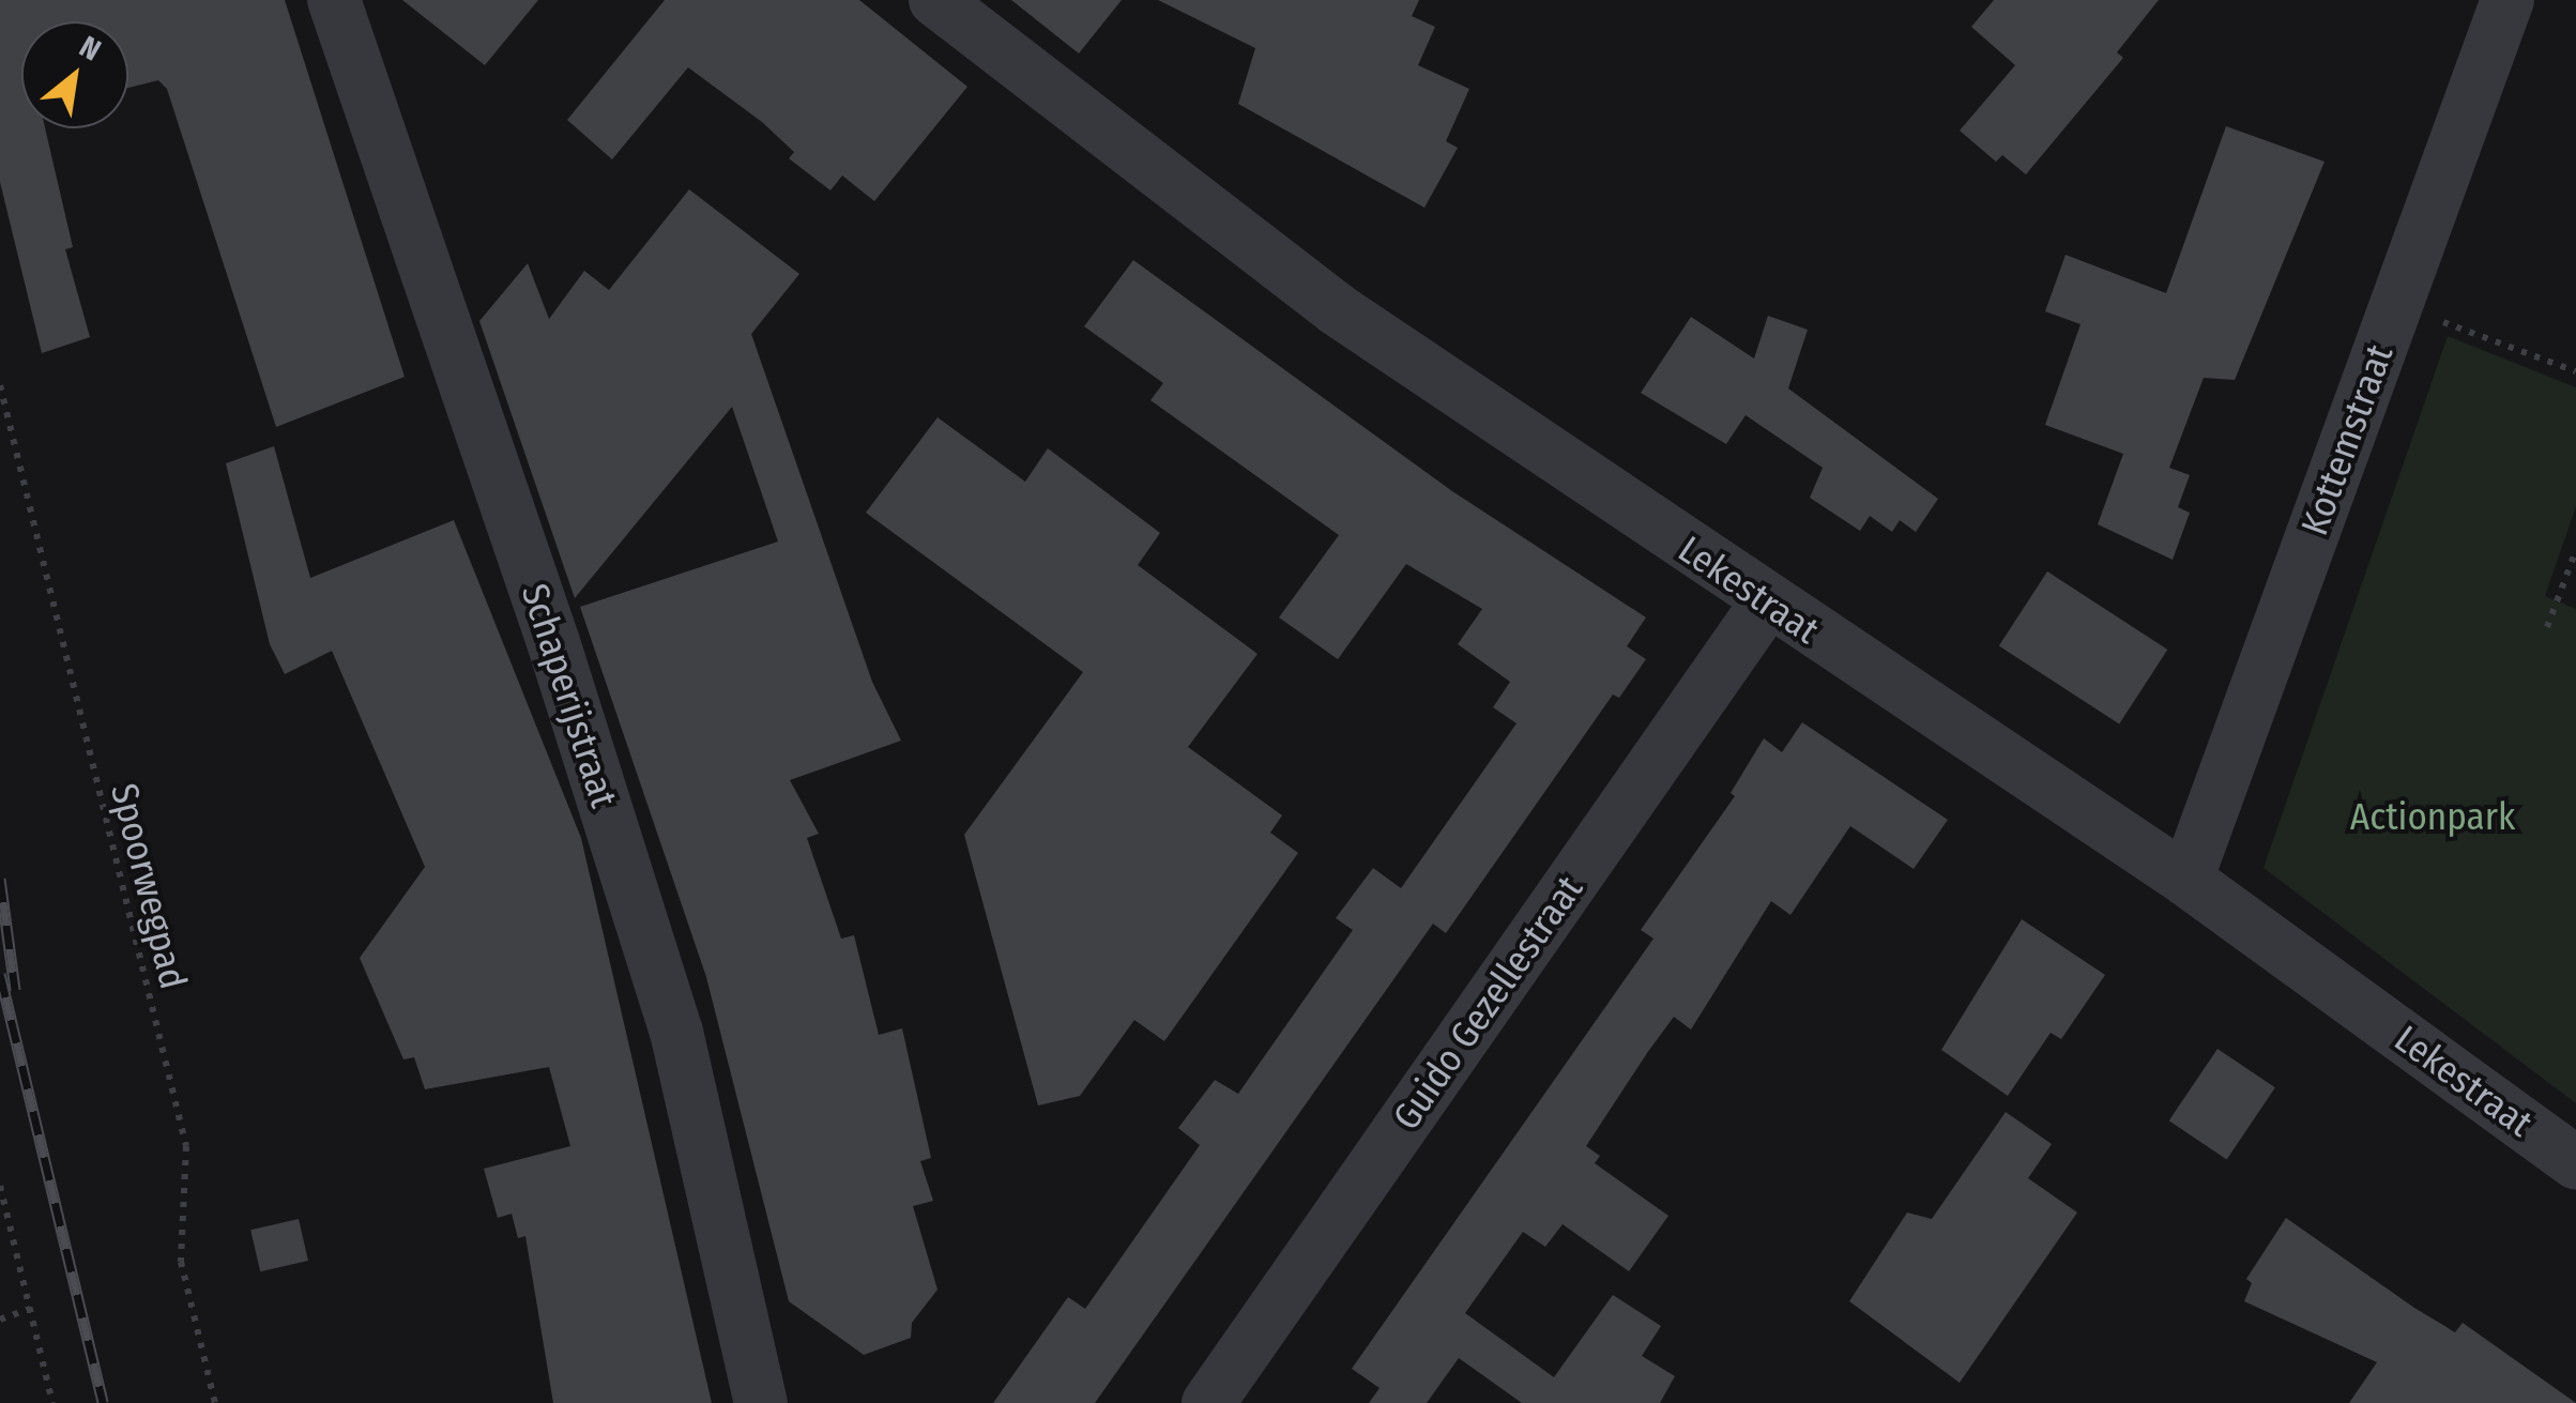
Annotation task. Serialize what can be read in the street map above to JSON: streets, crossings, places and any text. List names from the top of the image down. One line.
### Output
{"streets":{"street":["Kottemstraat","Lekestraat","Schaperijstraat","Guido Gezellestraat"],"path":["Spoorwegpad"]},"crossings":[["Kottemstraat","Lekestraat"],["Lekestraat","Guido Gezellestraat"]],"parks":["Actionpark"],"north":"top right"}
